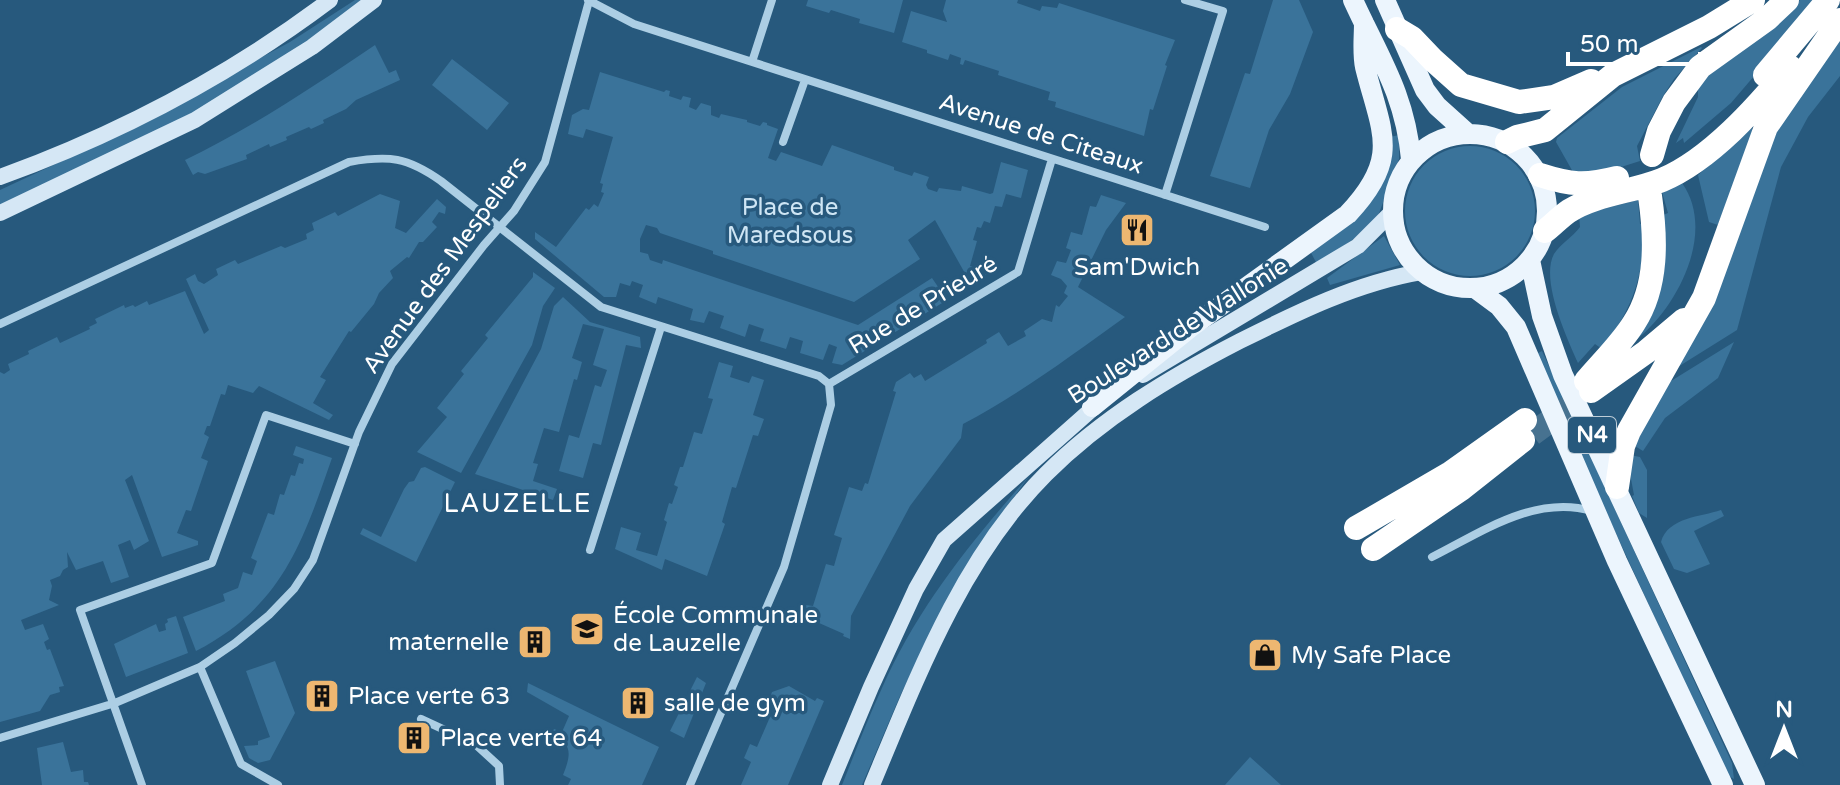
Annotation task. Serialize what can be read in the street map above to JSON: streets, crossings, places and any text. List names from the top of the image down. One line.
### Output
{"streets":{"main road":["Boulevard de Wallonie","N4"],"street":["Avenue de Citeaux","Avenue des Mespeliers","Rue de Prieuré"]},"crossings":[["Avenue de Citeaux","Avenue des Mespeliers"],["Avenue de Citeaux","Rue de Prieuré"],["Boulevard de Wallonie","N4"]],"districts":["LAUZELLE"],"parks":["Place de Maredsous"],"places":{"restaurant":["Sam'Dwich"],"school or university":["École Communale de Lauzelle"],"building":["maternelle","Place verte 63","salle de gym","Place verte 64"],"shop":["My Safe Place"]},"scale_bar":"50 m","north":"top"}
